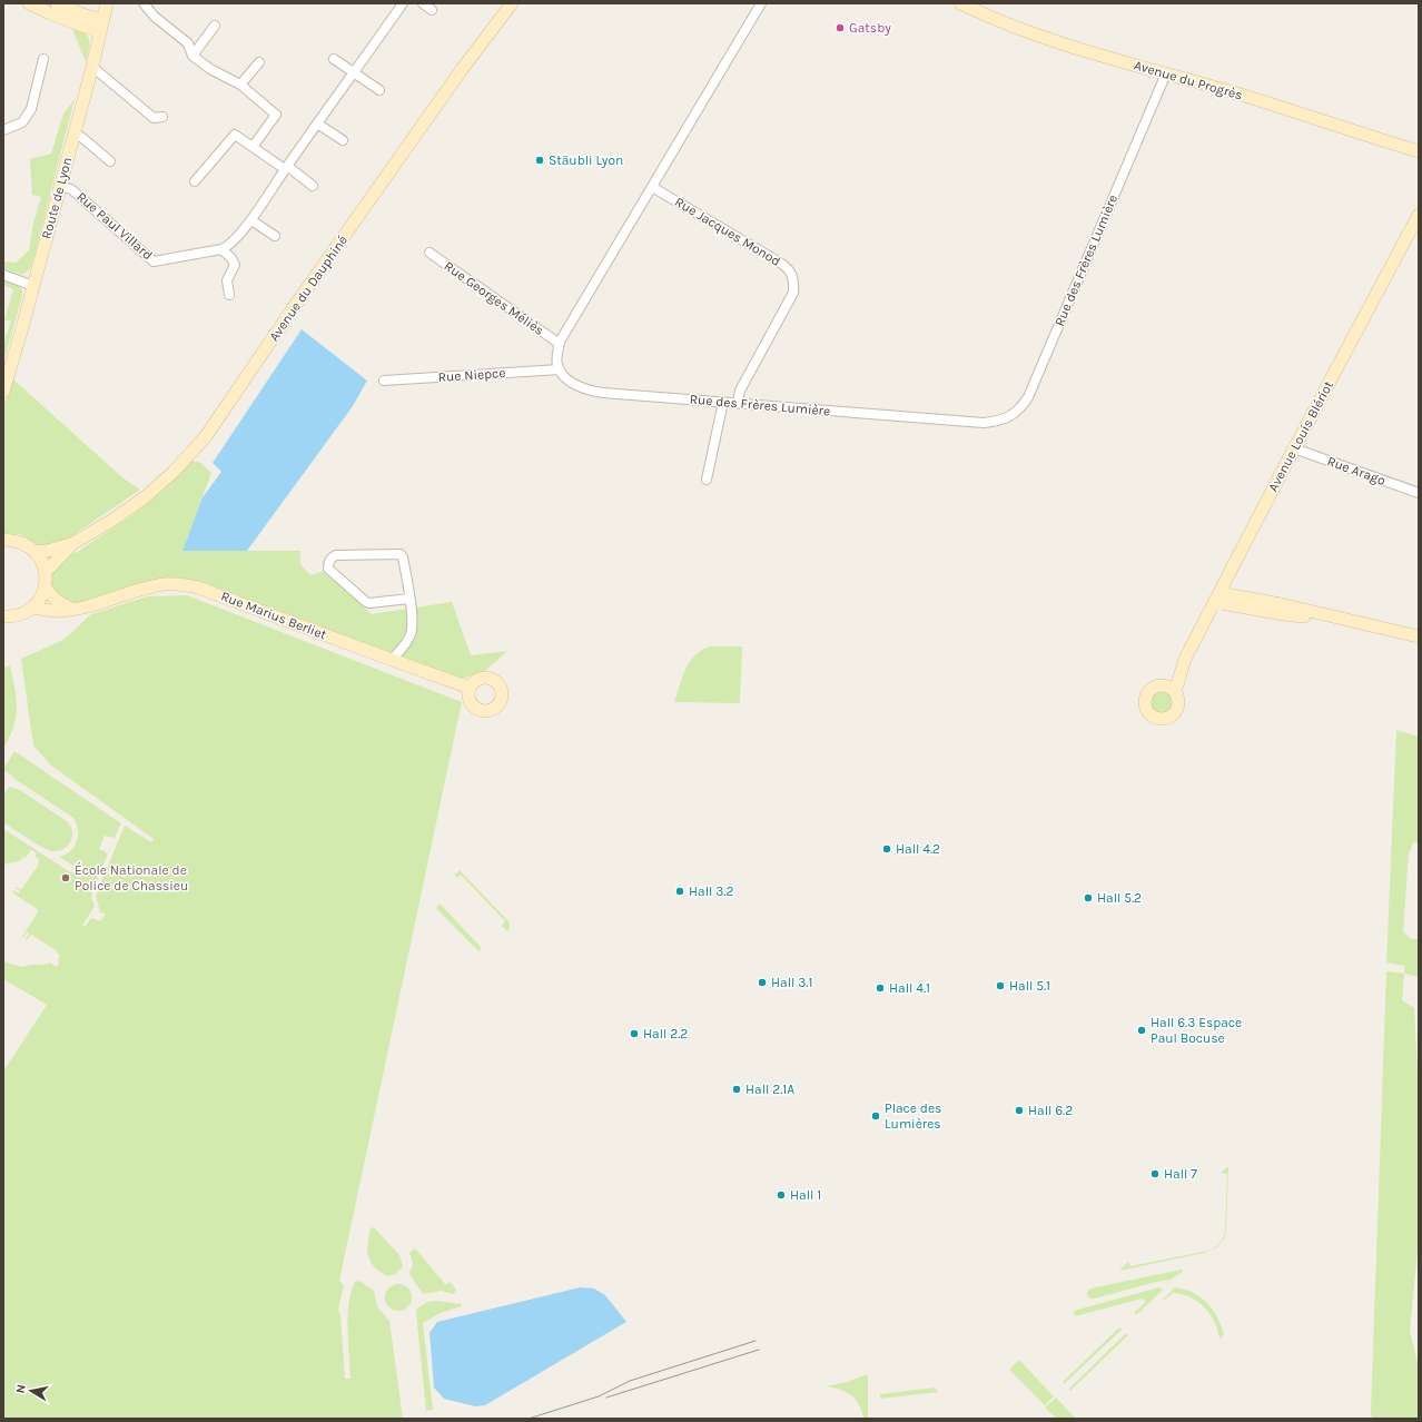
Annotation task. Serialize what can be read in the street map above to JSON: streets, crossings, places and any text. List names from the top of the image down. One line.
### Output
{"streets":{"street":["Avenue du Progrès","Route de Lyon","Rue Paul Villard","Rue Jacques Monod","Rue des Frères Lumière","Avenue du Dauphiné","Rue Georges Méliès","Rue Niepce","Avenue Louis Blériot","Rue Arago","Rue Marius Berliet"]},"crossings":[["Avenue du Progrès","Rue des Frères Lumière"],["Route de Lyon","Rue Paul Villard"],["Rue Jacques Monod","Rue des Frères Lumière"],["Rue des Frères Lumière","Rue Niepce"],["Avenue Louis Blériot","Rue Arago"]],"places":["Gatsby","Stäubli Lyon","Hall 4.2","École Nationale de Police de Chassieu","Hall 3.2","Hall 5.2","Hall 3.1","Hall 5.1","Hall 4.1","Hall 6.3 Espace Paul Bocuse","Hall 2.2","Hall 2.1A","Hall 6.2","Place des Lumières","Hall 7","Hall 1"],"north":"left"}
